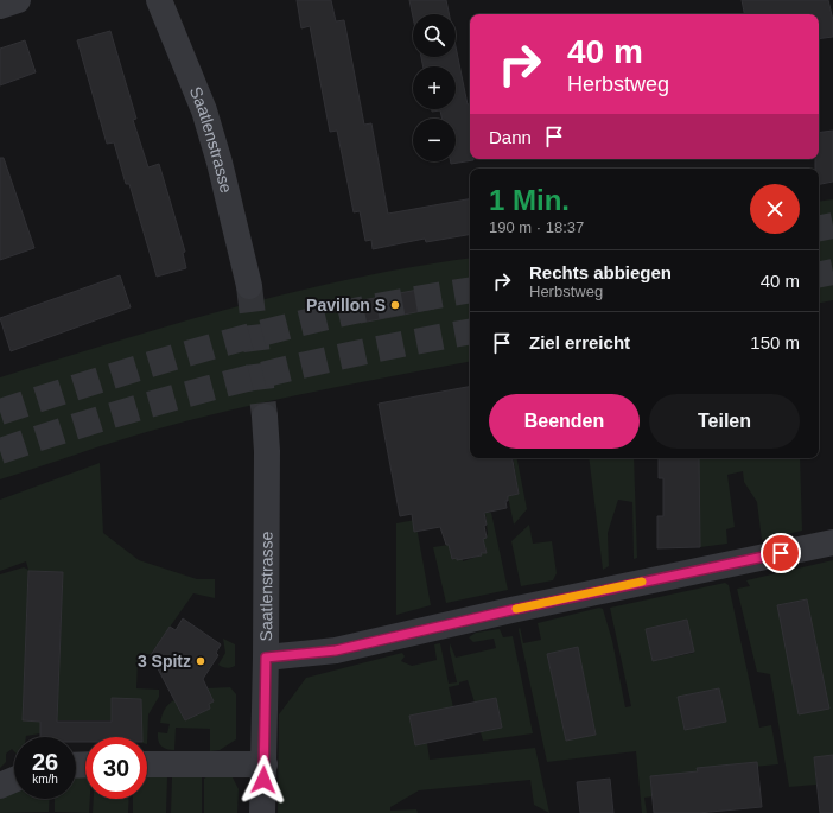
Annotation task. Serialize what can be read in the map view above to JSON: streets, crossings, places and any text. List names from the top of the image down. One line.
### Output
{"streets":{"street":["Saatlenstrasse"]},"places":["Pavillon S","3 Spitz"],"page":{"map_buttons":["+","−"],"turn":["40 m","Herbstweg"],"then":"Dann","heading":["1 Min.","190 m · 18:37"],"list":[{"name":"Rechts abbiegen","note":"Herbstweg","value":"40 m"},{"name":"Ziel erreicht","value":"150 m"}],"buttons":["Beenden","Teilen"],"speed":"26 km/h","limit":"30"}}
